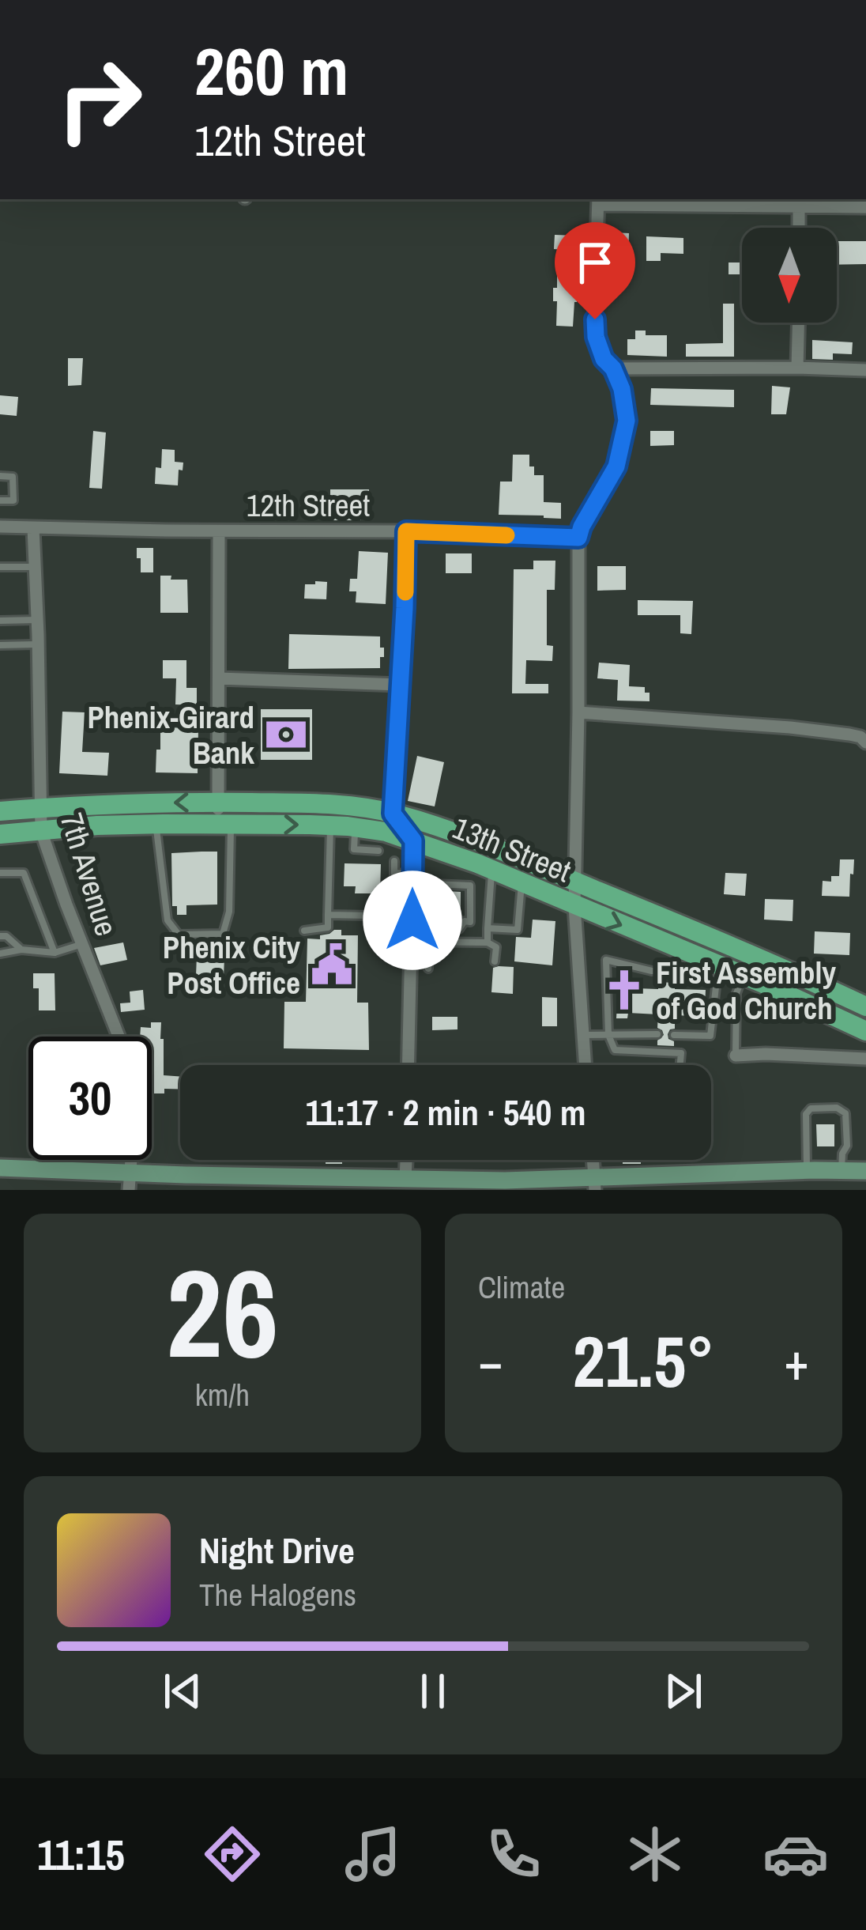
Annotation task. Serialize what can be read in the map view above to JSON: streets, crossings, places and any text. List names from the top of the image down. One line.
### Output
{"streets":{"main road":["13th Street"],"street":["12th Street","7th Avenue"]},"crossings":[["12th Street","7th Avenue"],["13th Street","7th Avenue"]],"places":{"bank":["Phenix-Girard Bank"],"public building":["Phenix City Post Office"],"church":["First Assembly of God Church"]},"north":"bottom","page":{"turn":["260 m","12th Street"],"limit":"30","trip":"11:17 · 2 min · 540 m","tile":[["26","km/h"],"Climate"],"heat":["−","21.5°","+"],"song":["Night Drive","The Halogens"],"tabs":"11:15"}}
